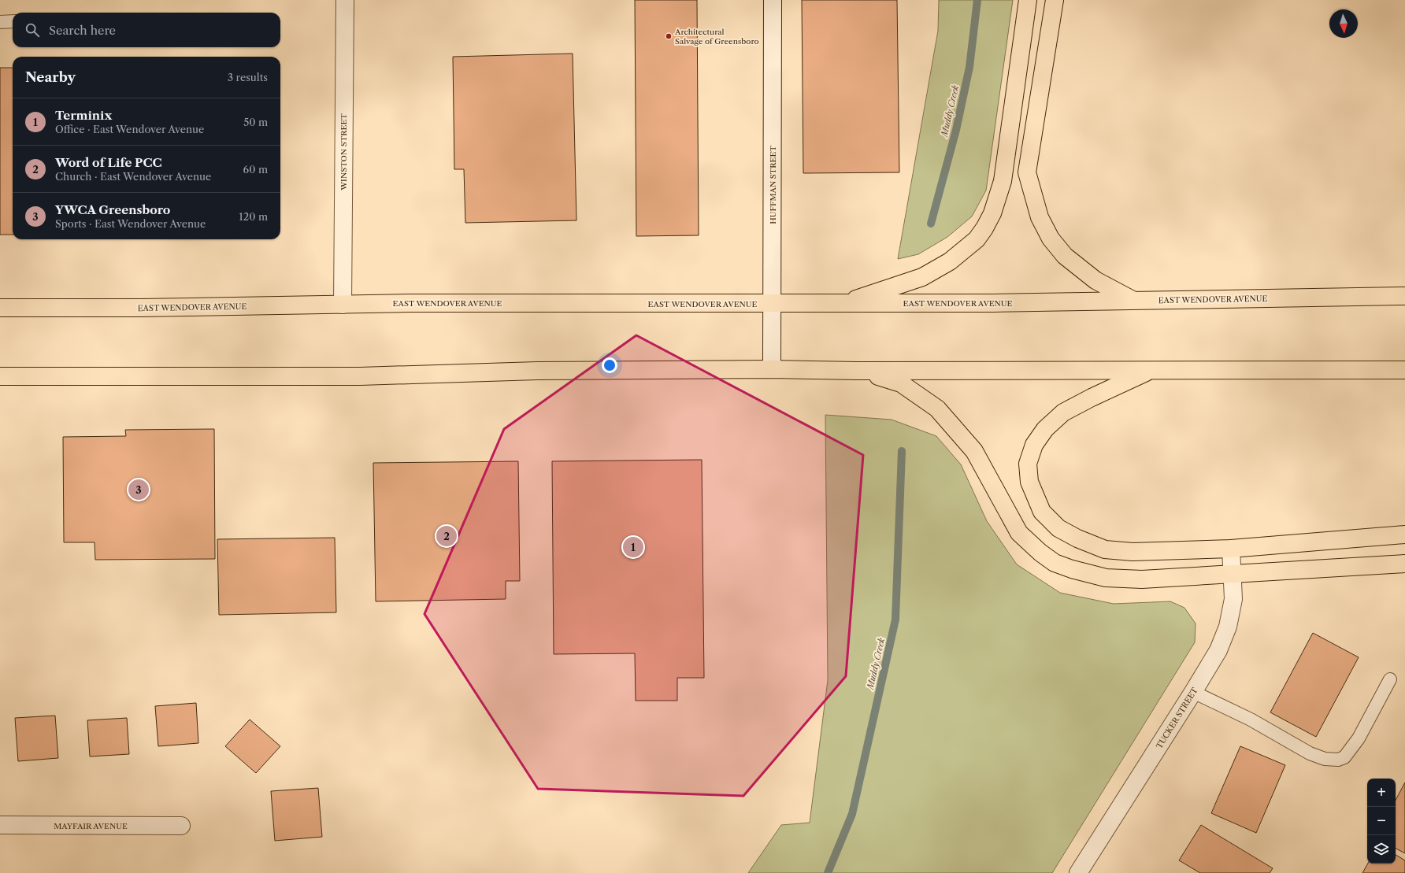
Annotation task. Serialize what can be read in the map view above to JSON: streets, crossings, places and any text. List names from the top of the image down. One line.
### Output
{"streets":{"highway":["EAST WENDOVER AVENUE"],"street":["WINSTON STREET","HUFFMAN STREET","TUCKER STREET","MAYFAIR AVENUE"]},"crossings":[["WINSTON STREET","EAST WENDOVER AVENUE"],["HUFFMAN STREET","EAST WENDOVER AVENUE"]],"water":["Muddy Creek"],"places":["Architectural Salvage of Greensboro"],"north":"bottom","page":{"search":"Search here","heading":["Nearby","3 results"],"list":[{"mark":"1","name":"Terminix","note":"Office · East Wendover Avenue","value":"50 m"},{"mark":"2","name":"Word of Life PCC","note":"Church · East Wendover Avenue","value":"60 m"},{"mark":"3","name":"YWCA Greensboro","note":"Sports · East Wendover Avenue","value":"120 m"}],"pins":["3","2","1"],"map_buttons":["+","−"]}}
